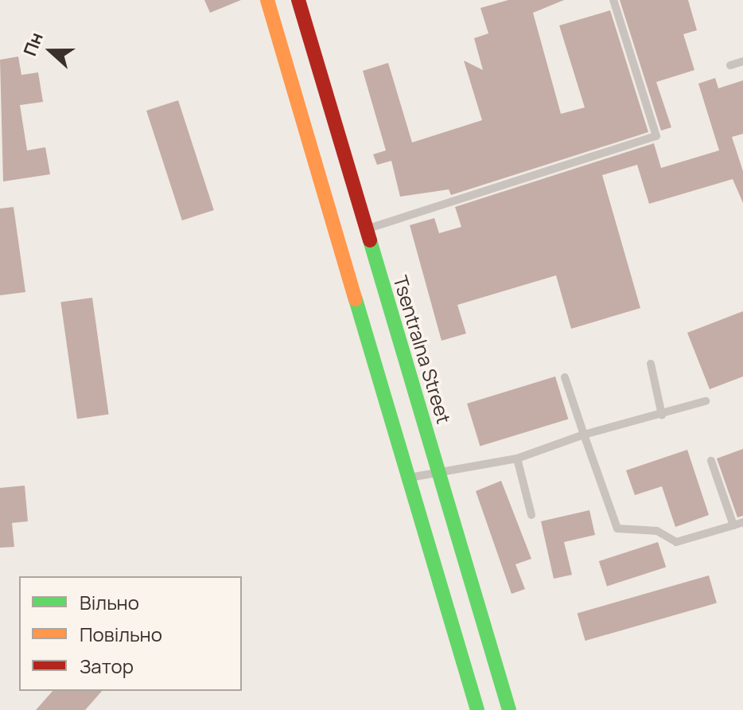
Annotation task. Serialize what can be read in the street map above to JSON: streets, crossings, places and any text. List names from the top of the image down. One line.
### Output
{"streets":{"street":["Tsentralna Street"]},"legend":["Вільно","Повільно","Затор"],"north":"left"}
